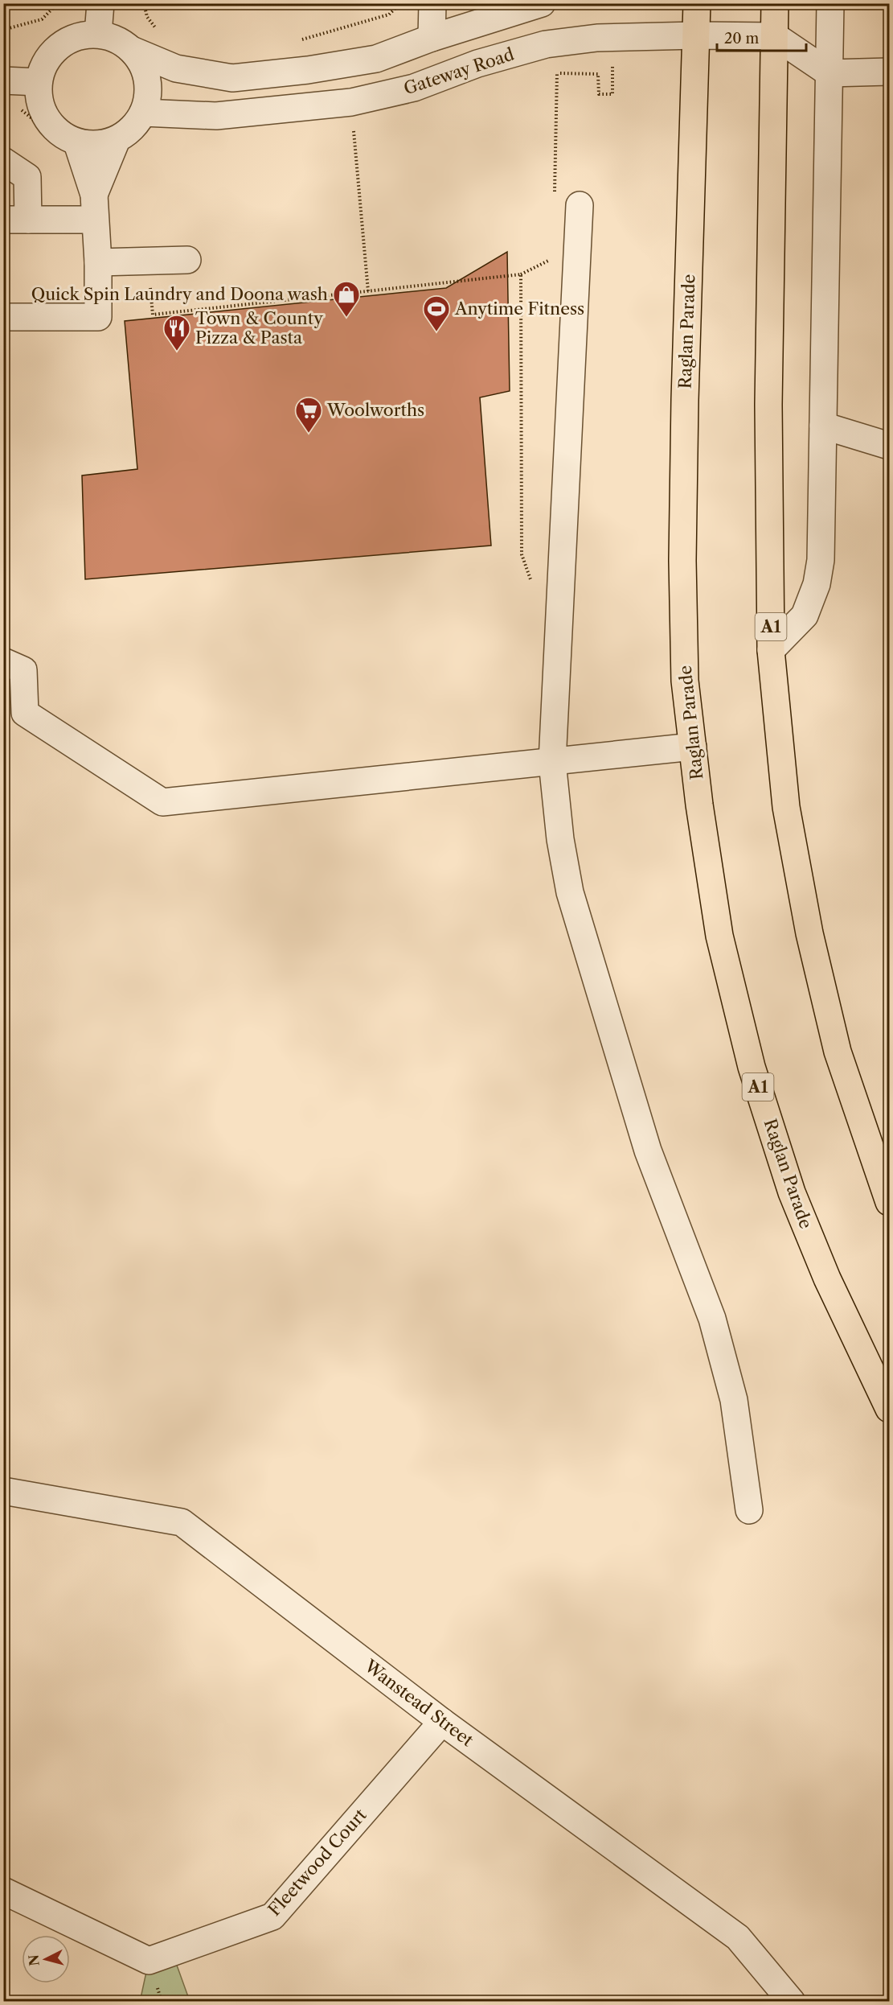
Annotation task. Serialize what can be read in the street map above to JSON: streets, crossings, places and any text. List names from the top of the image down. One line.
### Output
{"streets":{"highway":["Raglan Parade","A1"],"street":["Gateway Road","Wanstead Street","Fleetwood Court"]},"crossings":[["Gateway Road","Raglan Parade"],["Gateway Road","A1"],["Wanstead Street","Fleetwood Court"]],"places":{"shop":["Quick Spin Laundry and Doona wash"],"sports":["Anytime Fitness"],"restaurant":["Town & County Pizza & Pasta"],"supermarket":["Woolworths"]},"scale_bar":"20 m","north":"left"}
